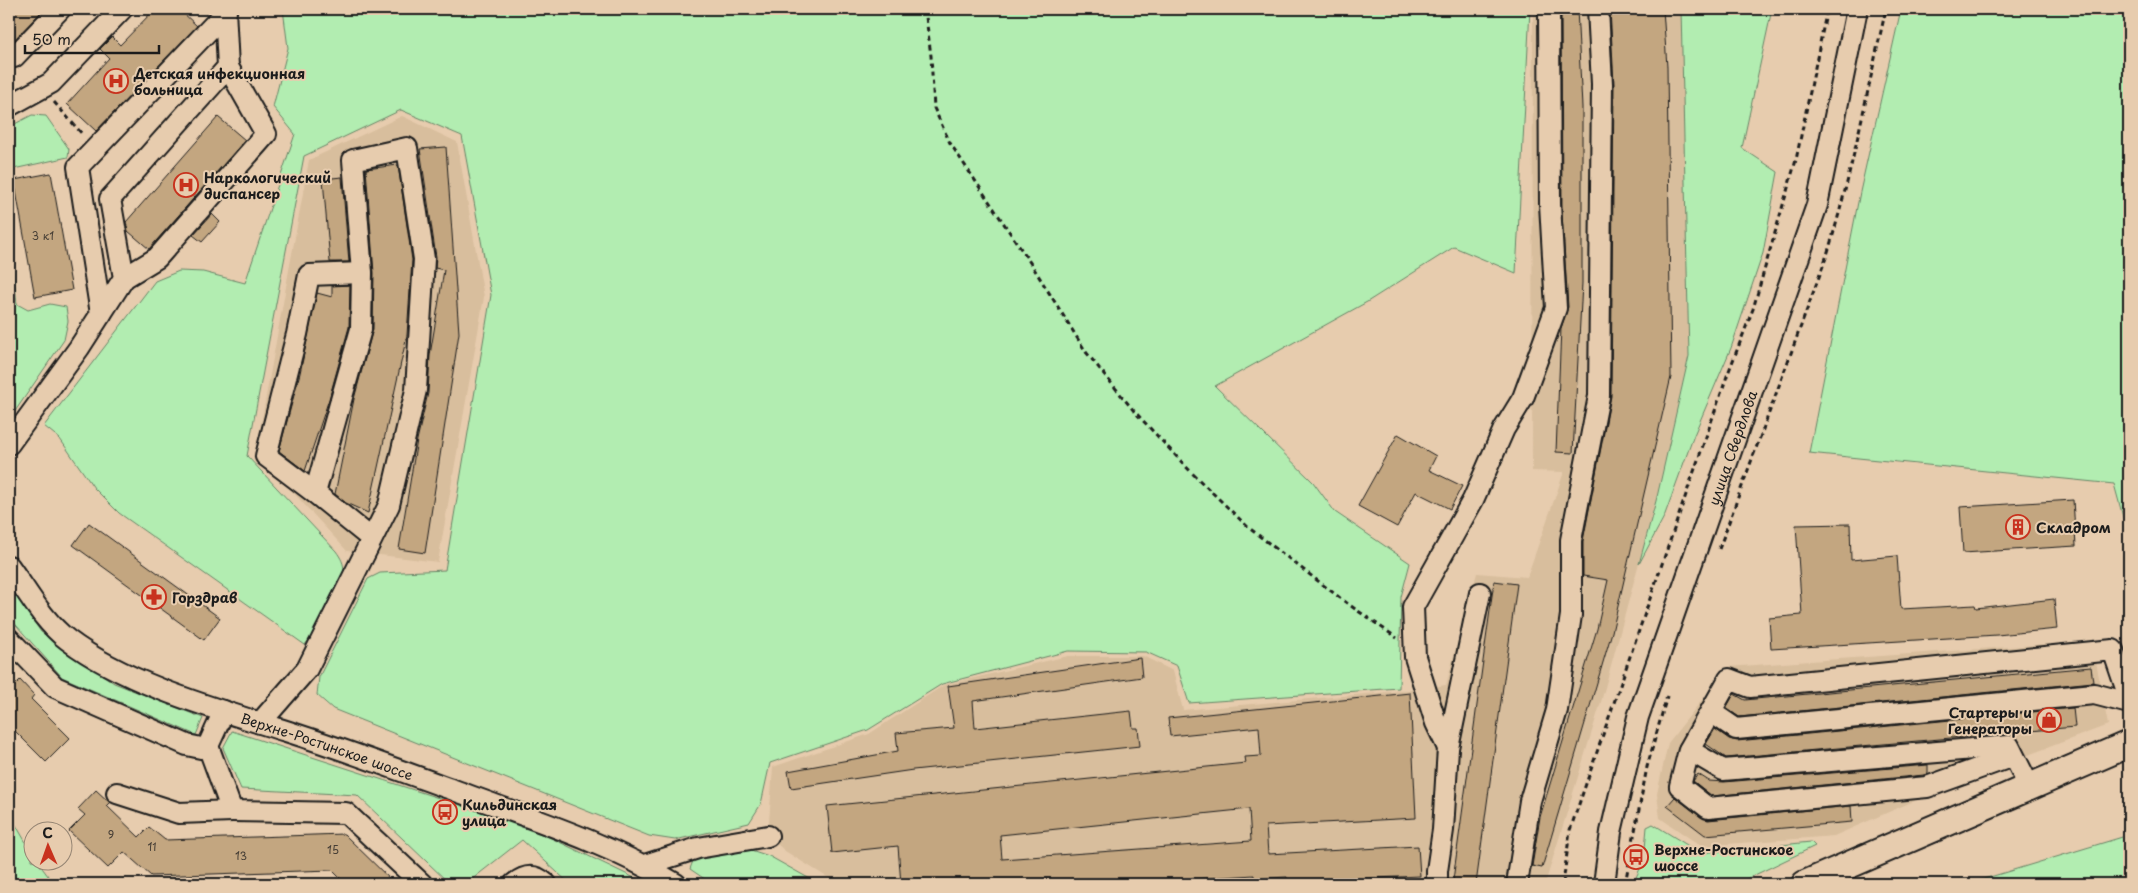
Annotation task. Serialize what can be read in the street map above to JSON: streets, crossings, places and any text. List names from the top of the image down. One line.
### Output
{"streets":{"street":["улица Свердлова","Верхне-Ростинское шоссе"]},"places":{"hospital":["Детская инфекционная больница","Наркологический диспансер"],"building":["Складром"],"pharmacy":["Горздрав"],"shop":["Стартеры и Генераторы"],"bus stop":["Кильдинская улица","Верхне-Ростинское шоссе"]},"house_numbers":["3 к1","9","11","15","13"],"scale_bar":"50 m","north":"top"}
